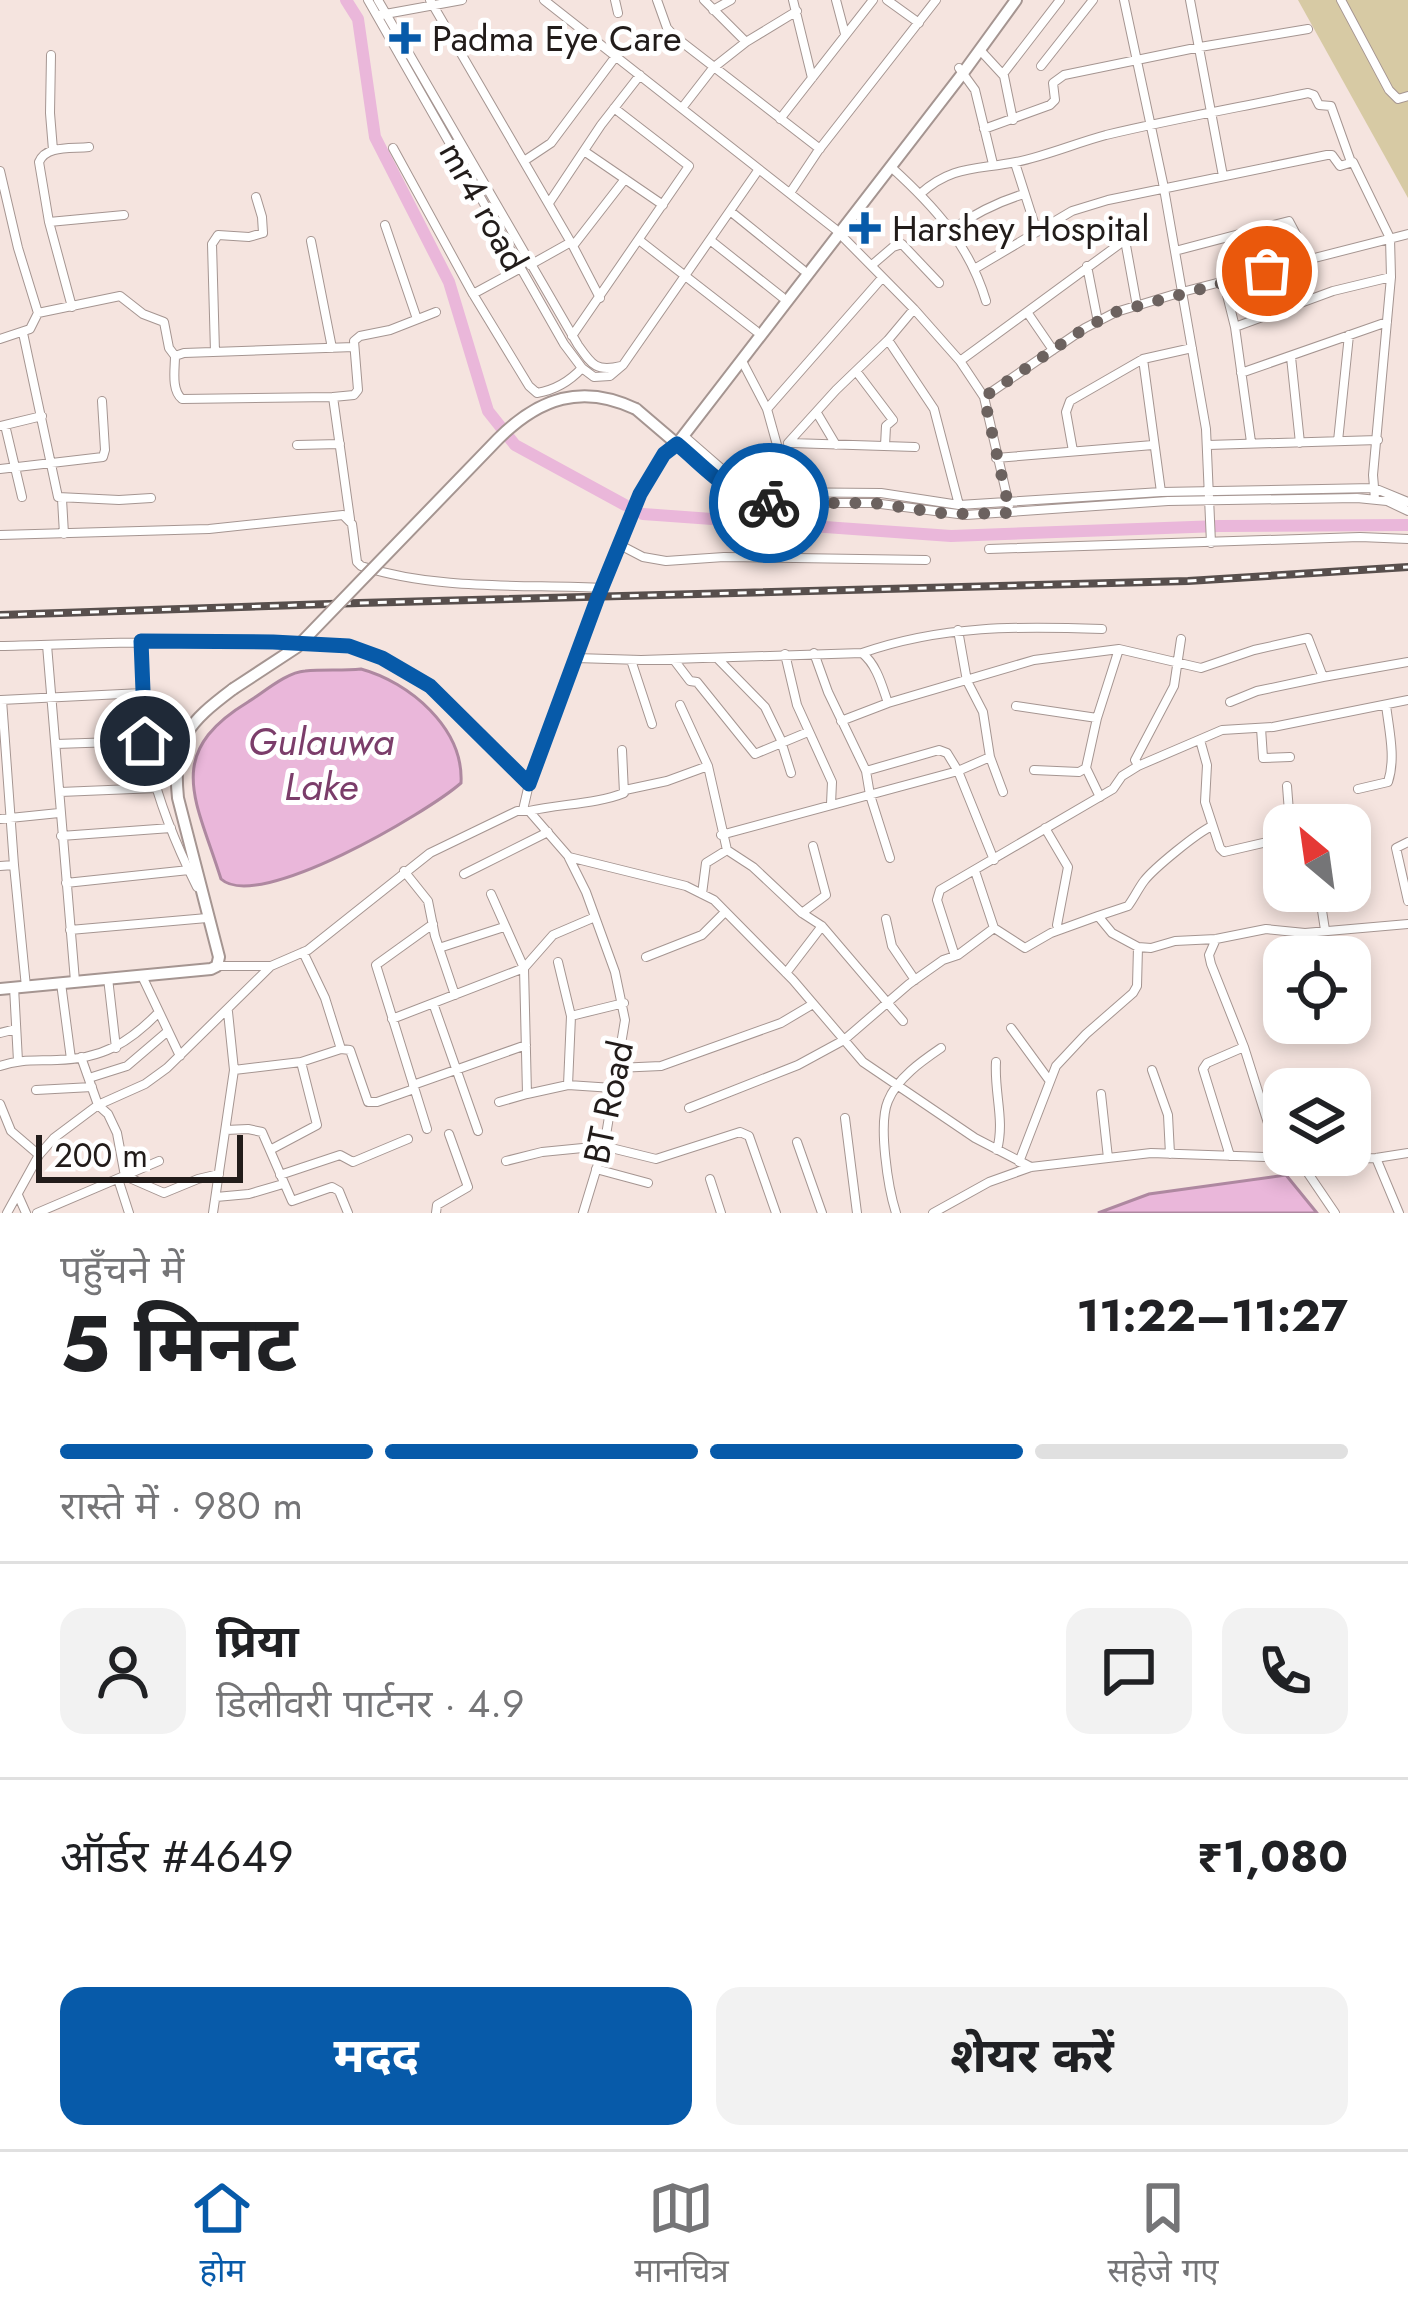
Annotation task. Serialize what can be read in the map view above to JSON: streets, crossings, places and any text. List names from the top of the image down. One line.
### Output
{"streets":{"street":["mr4 road","BT Road"]},"water":["Gulauwa Lake"],"places":{"health":["Padma Eye Care","Harshey Hospital"]},"scale_bar":"200 m","north":"top left","page":{"scale":"200 m","heading":["5 मिनट","पहुँचने में","11:22–11:27"],"panel":["प्रिया","डिलीवरी पार्टनर · 4.9","ऑर्डर #4649","₹1,080"],"bar":"रास्ते में · 980 m","buttons":["मदद","शेयर करें"],"tabs":["होम","मानचित्र","सहेजे गए"]}}
